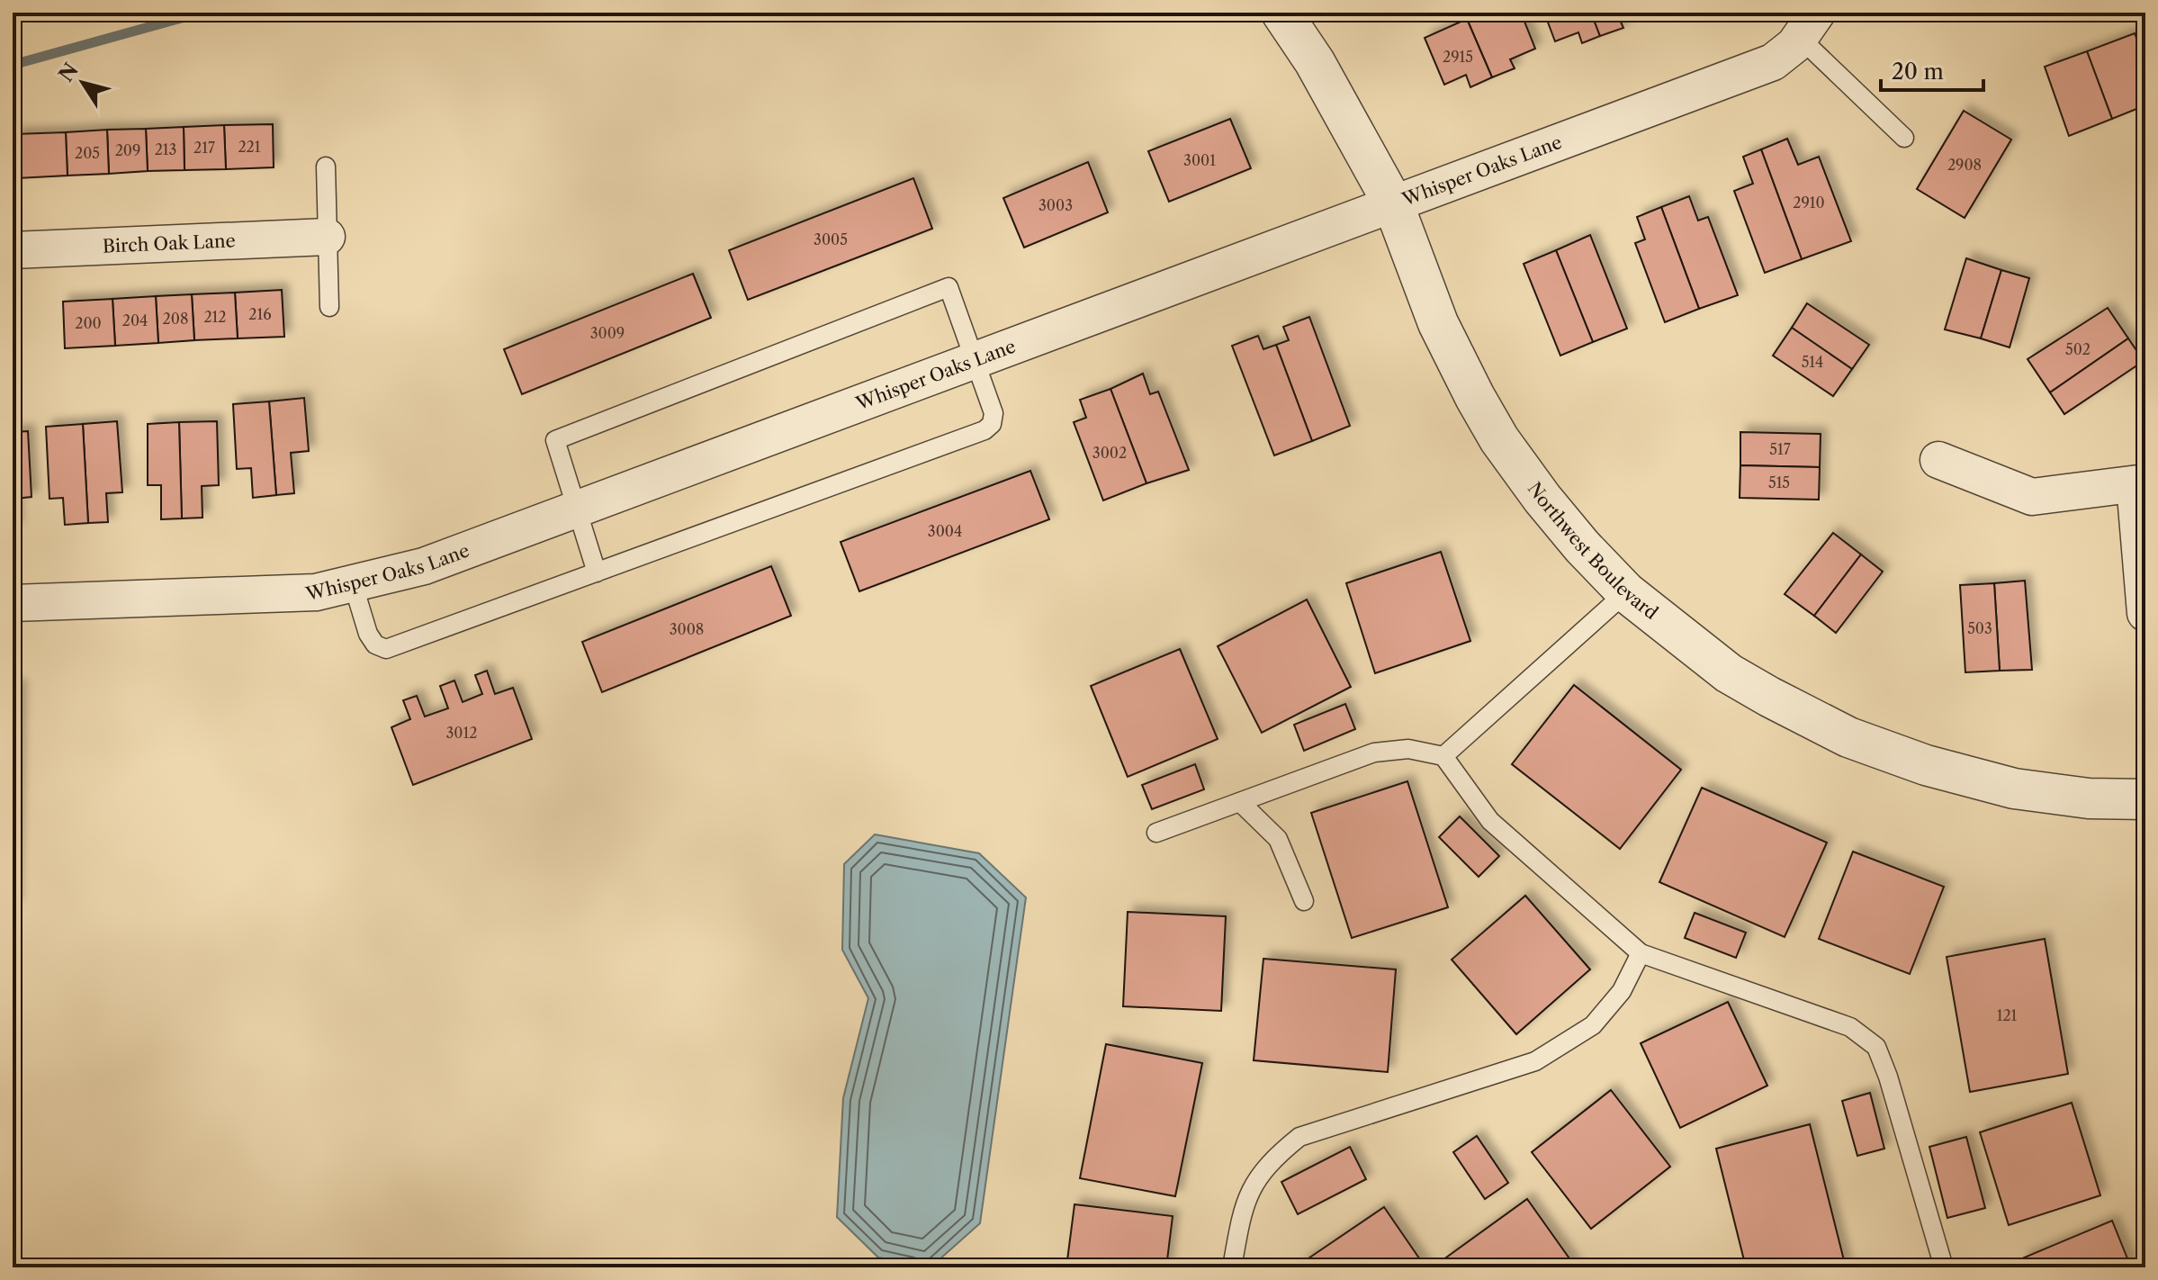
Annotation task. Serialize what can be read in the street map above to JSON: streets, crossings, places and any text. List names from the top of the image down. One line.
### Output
{"streets":{"street":["Whisper Oaks Lane","Birch Oak Lane","Northwest Boulevard"]},"crossings":[["Whisper Oaks Lane","Northwest Boulevard"]],"house_numbers":["2915","221","217","213","209","205","3001","2908","2910","3003","3005","216","212","208","204","200","3009","502","514","517","3002","515","3004","503","3008","3012","121"],"scale_bar":"20 m","north":"top left"}
